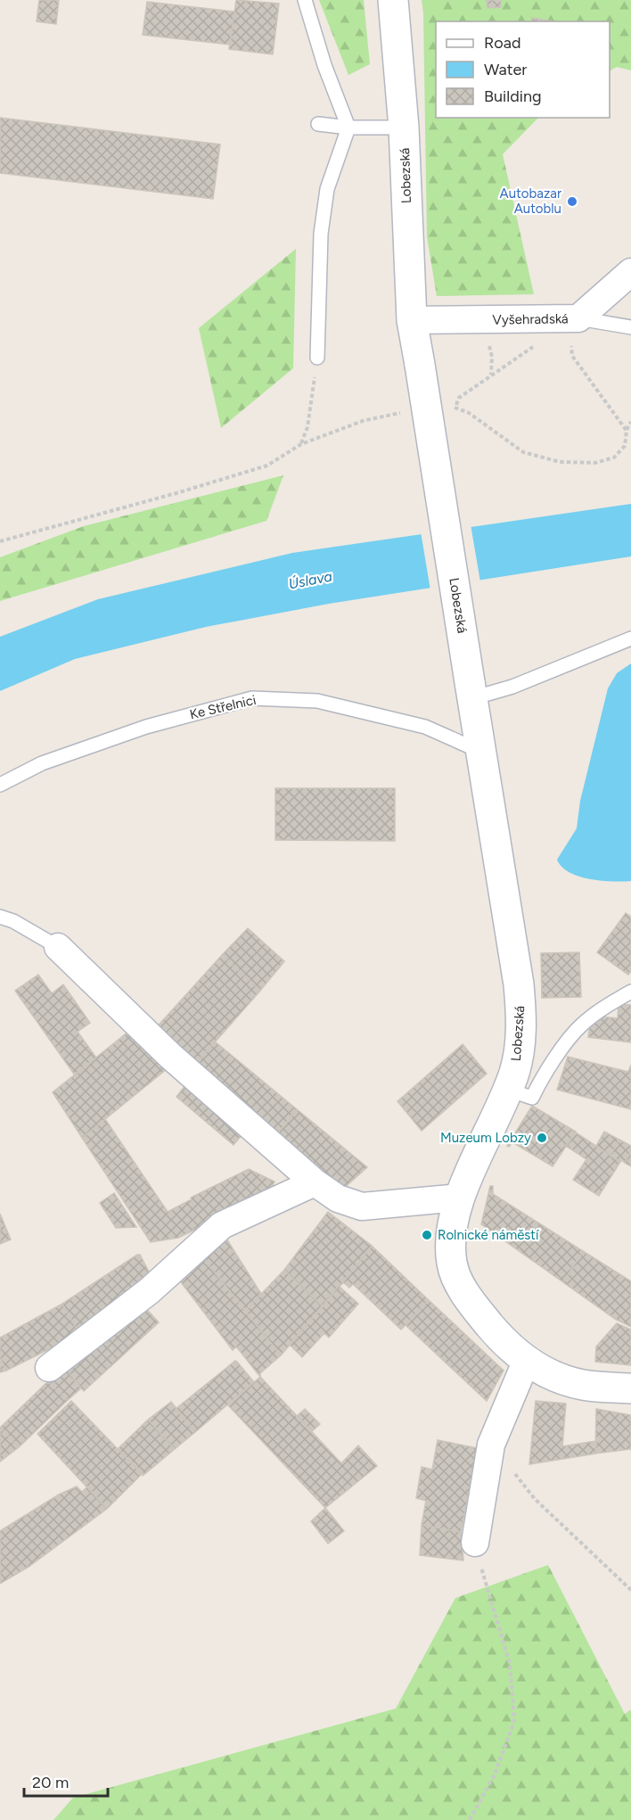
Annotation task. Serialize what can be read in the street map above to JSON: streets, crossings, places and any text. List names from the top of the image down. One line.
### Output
{"streets":{"street":["Lobezská","Vyšehradská"],"lane":["Ke Střelnici"]},"crossings":[["Lobezská","Vyšehradská"],["Lobezská","Ke Střelnici"]],"water":["Úslava"],"places":["Autobazar Autoblu","Muzeum Lobzy","Rolnické náměstí"],"legend":["Road","Water","Building"],"scale_bar":"20 m"}
